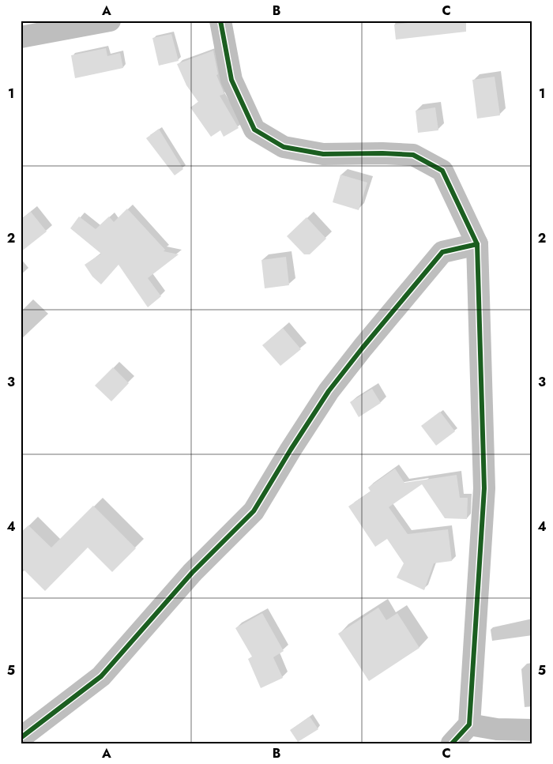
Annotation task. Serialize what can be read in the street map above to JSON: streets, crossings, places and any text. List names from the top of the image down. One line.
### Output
{"grid":{"columns":["A","B","C"],"rows":["1","2","3","4","5"]}}
